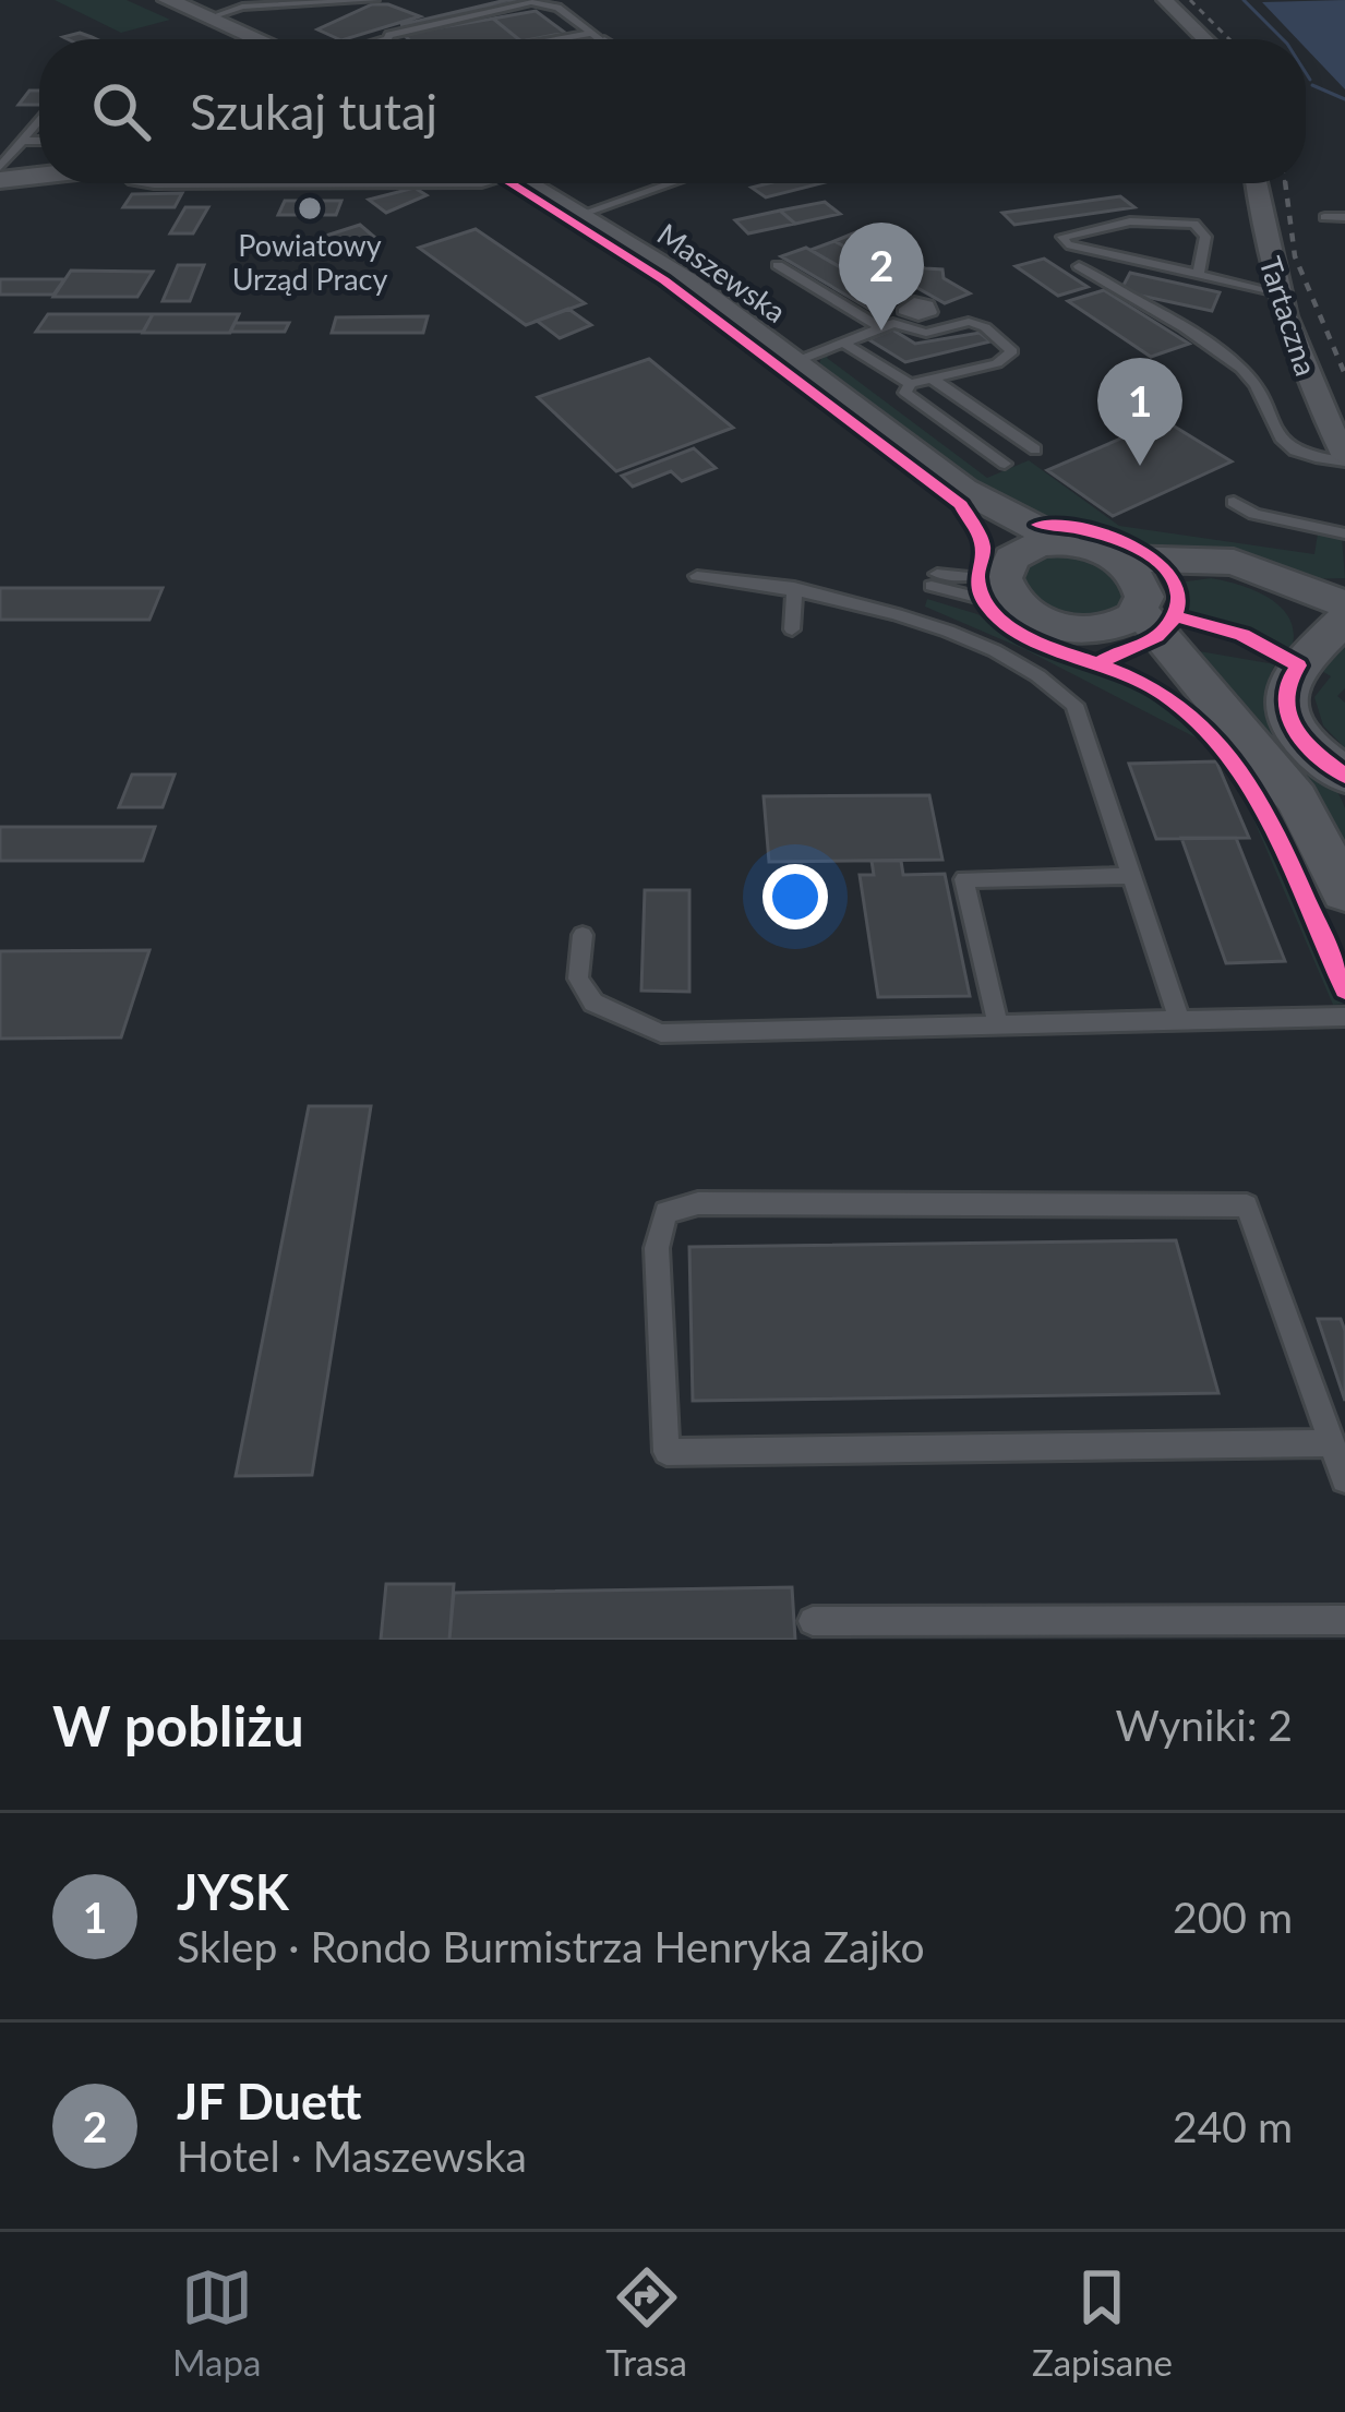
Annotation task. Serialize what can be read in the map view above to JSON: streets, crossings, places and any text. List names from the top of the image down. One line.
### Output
{"streets":{"street":["Maszewska","Tartaczna"]},"places":["Powiatowy Urząd Pracy"],"page":{"search":"Szukaj tutaj","pins":["2","1"],"heading":["W pobliżu","Wyniki: 2"],"list":[{"mark":"1","name":"JYSK","note":"Sklep · Rondo Burmistrza Henryka Zajko","value":"200 m"},{"mark":"2","name":"JF Duett","note":"Hotel · Maszewska","value":"240 m"}],"nav":["Mapa","Trasa","Zapisane"]}}
